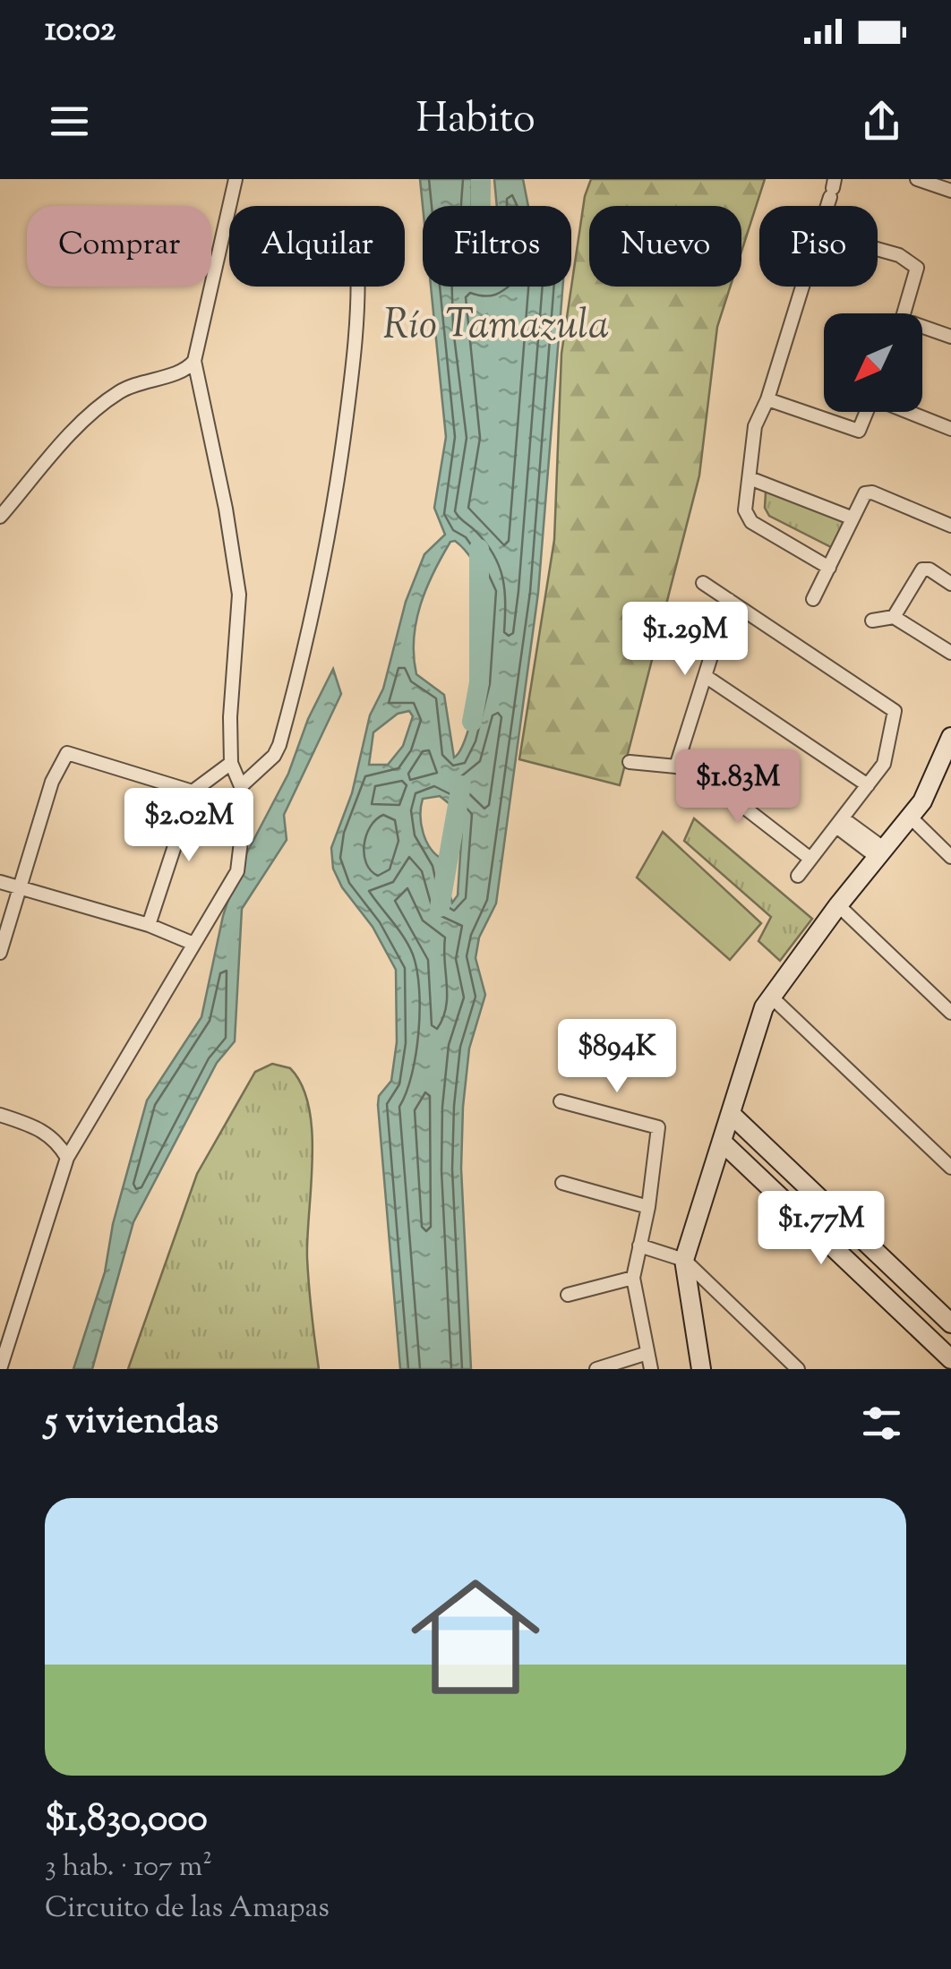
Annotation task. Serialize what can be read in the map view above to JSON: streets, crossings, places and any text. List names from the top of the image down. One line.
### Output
{"water":["Río Tamazula"],"north":"bottom left","page":{"status":"10:02","header":"Habito","chip":["Comprar","Alquilar","Filtros","Nuevo","Piso"],"price":["$1.29M","$1.83M","$2.02M","$894K","$1.77M"],"heading":"5 viviendas","list":[{"name":"$1,830,000","note":"3 hab. · 107 m² · Circuito de las Amapas"}]}}
